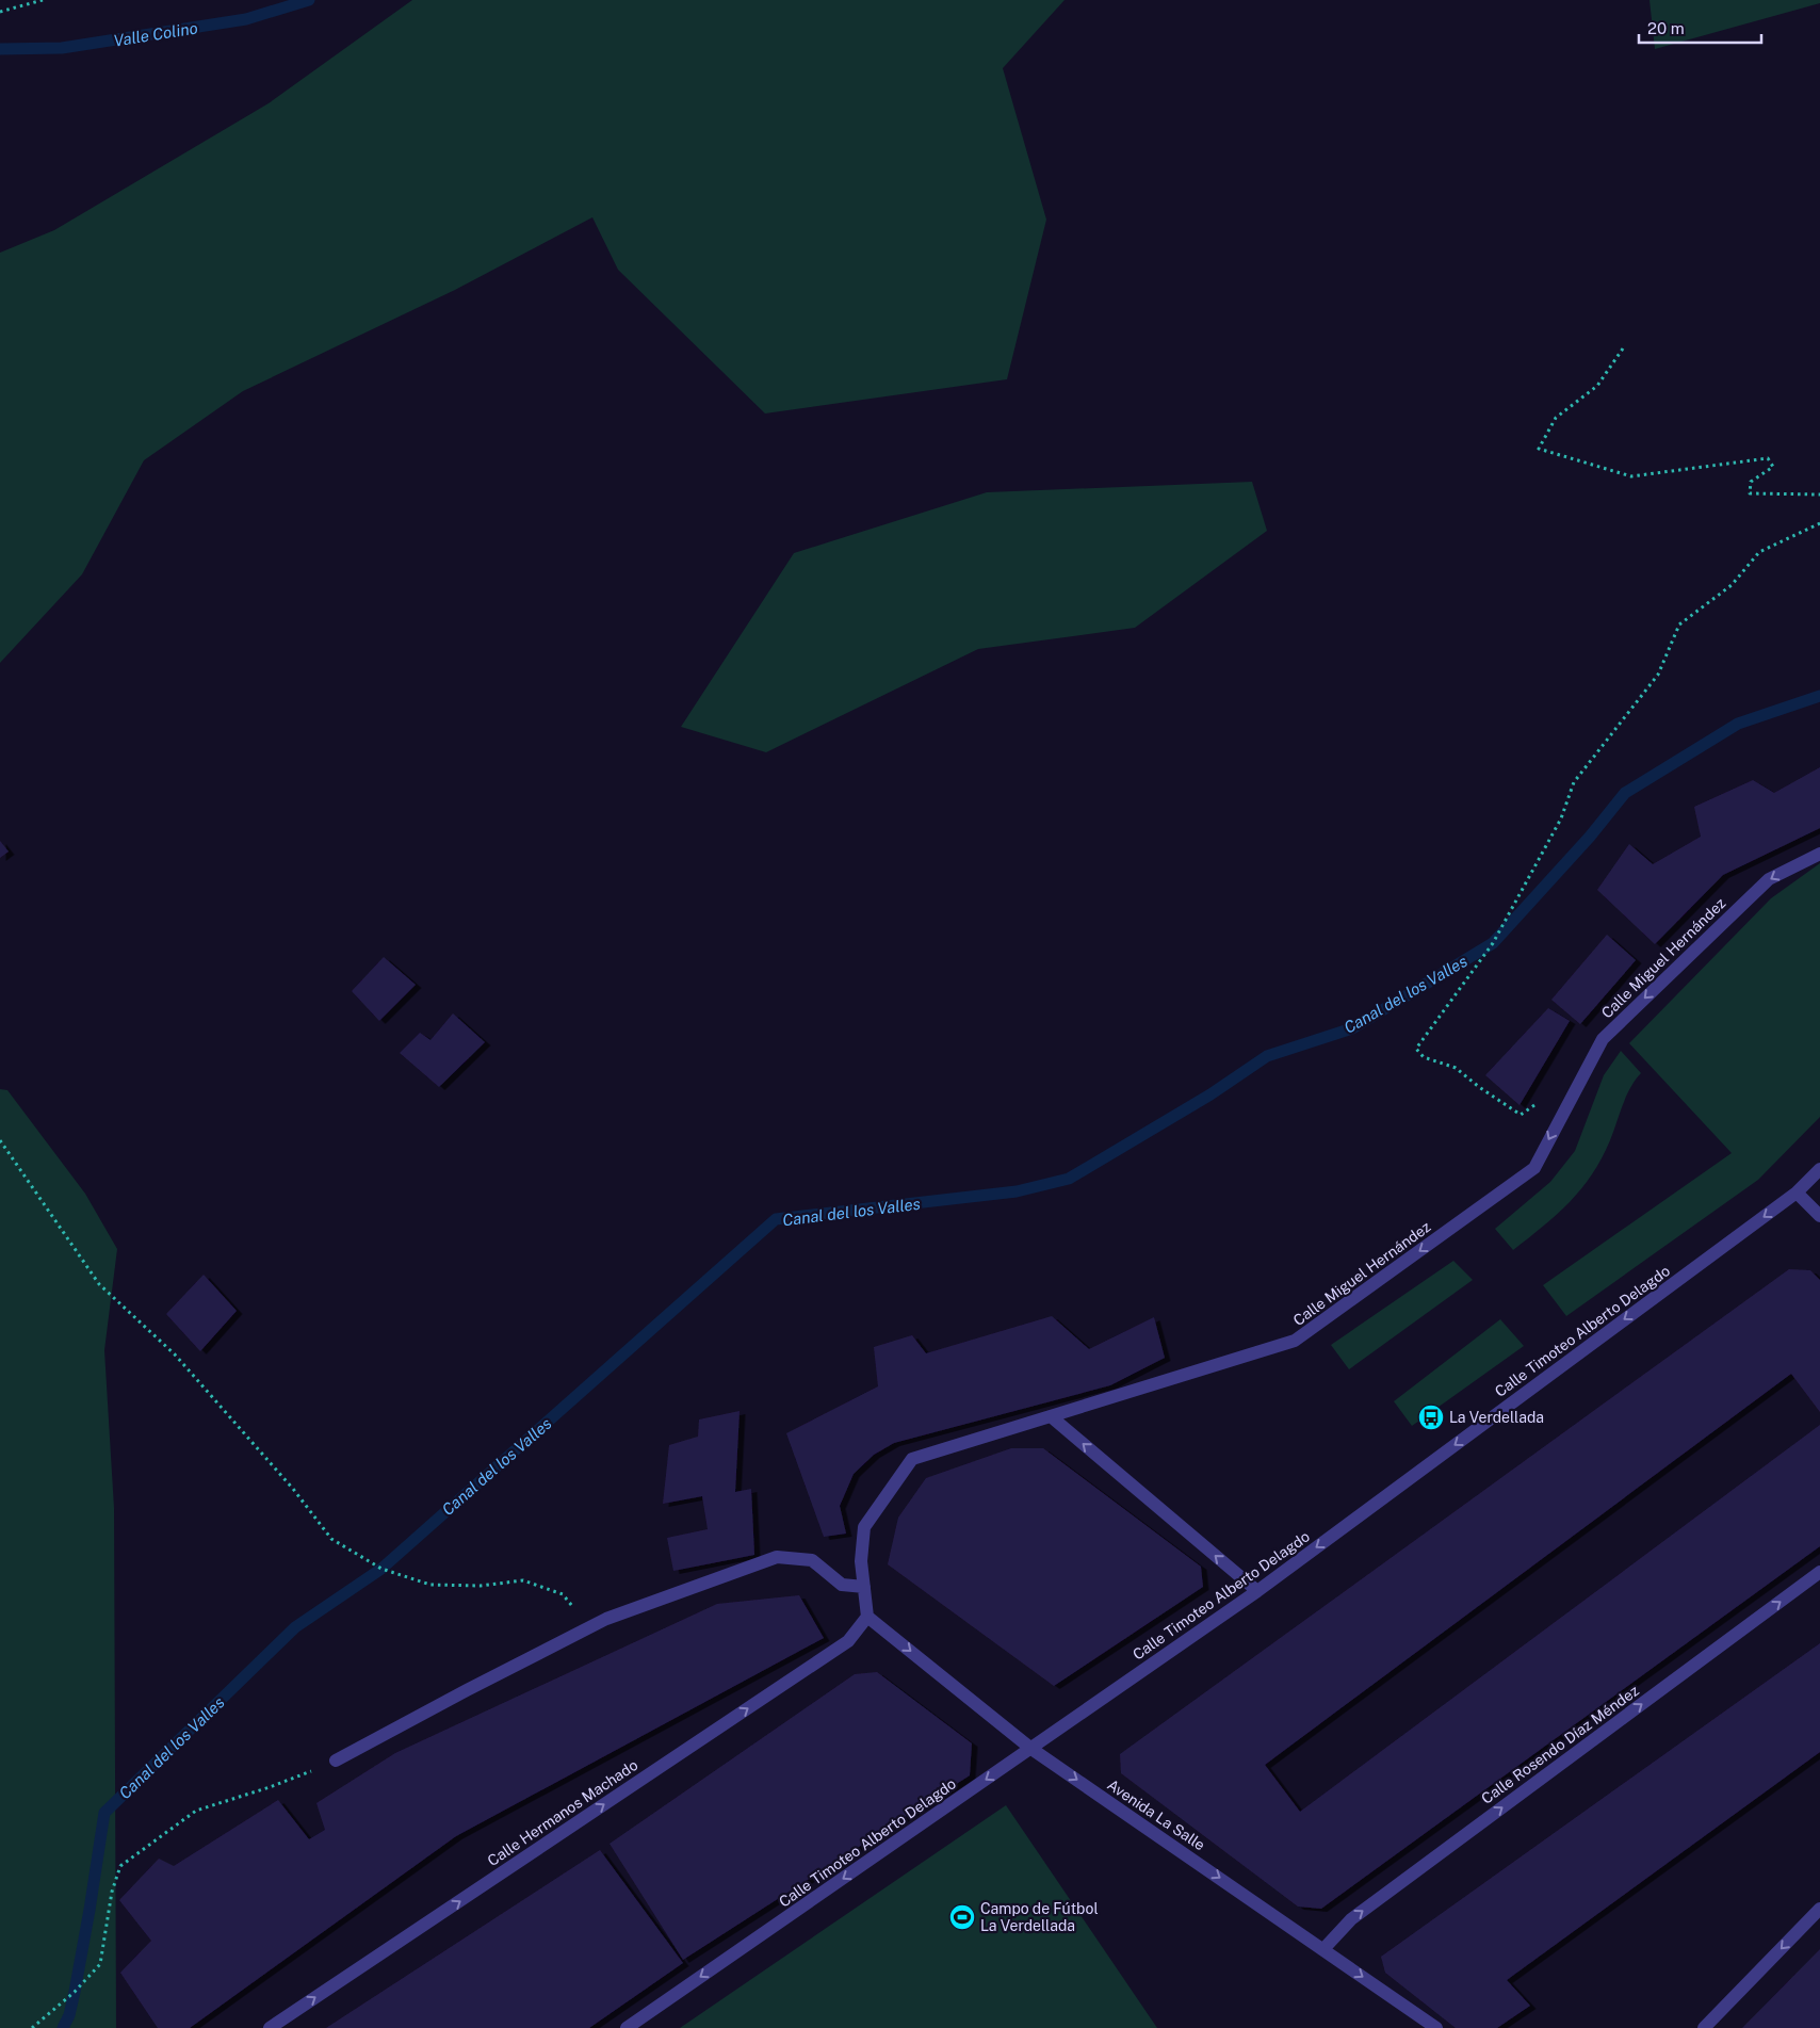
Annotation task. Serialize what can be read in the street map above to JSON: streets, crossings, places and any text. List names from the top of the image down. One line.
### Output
{"streets":{"street":["Calle Miguel Hernández","Calle Timoteo Alberto Delagdo","Calle Rosendo Díaz Méndez","Calle Hermanos Machado","Avenida La Salle"]},"crossings":[["Calle Miguel Hernández","Calle Hermanos Machado"],["Calle Miguel Hernández","Avenida La Salle"],["Calle Timoteo Alberto Delagdo","Avenida La Salle"],["Calle Rosendo Díaz Méndez","Avenida La Salle"],["Calle Hermanos Machado","Avenida La Salle"]],"one_way":["Calle Miguel Hernández","Calle Timoteo Alberto Delagdo","Calle Rosendo Díaz Méndez","Calle Hermanos Machado","Avenida La Salle"],"water":["Valle Colino","Canal del los Valles"],"places":{"bus stop":["La Verdellada"],"sports":["Campo de Fútbol La Verdellada"]},"scale_bar":"20 m"}
